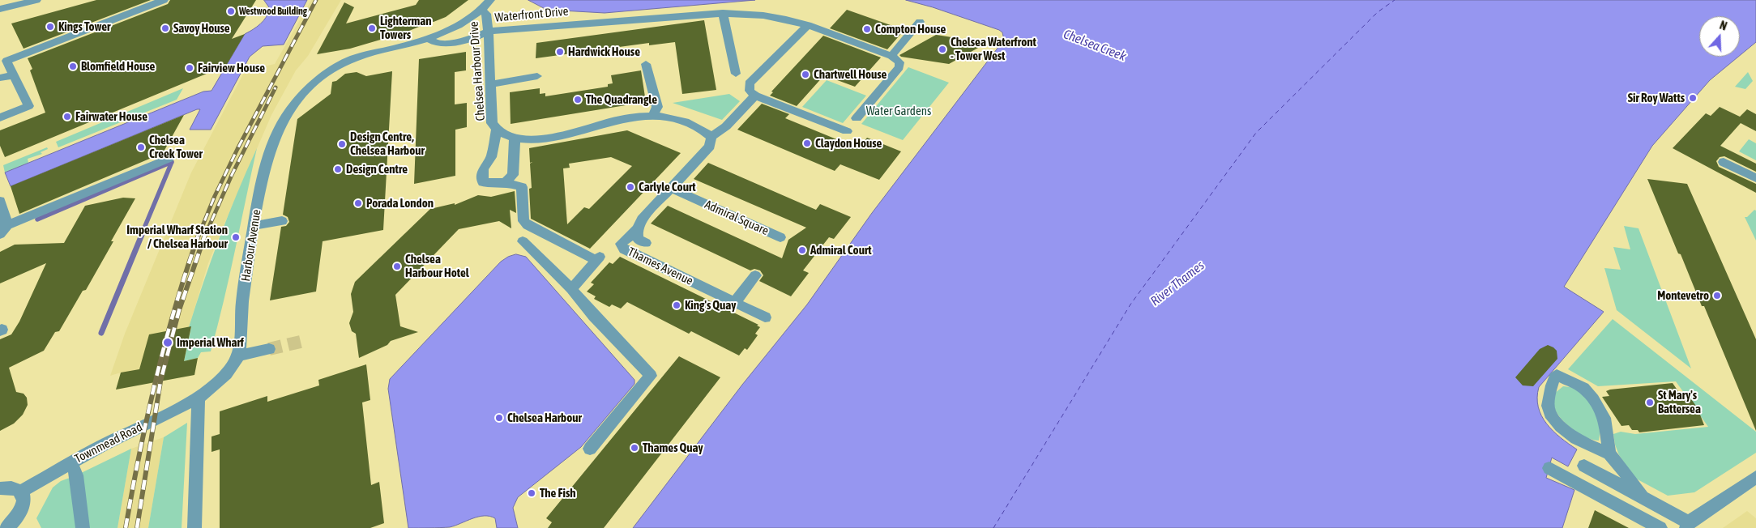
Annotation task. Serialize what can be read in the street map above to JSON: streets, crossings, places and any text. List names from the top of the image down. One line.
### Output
{"streets":{"street":["Waterfront Drive","Chelsea Harbour Drive","Admiral Square","Harbour Avenue","Thames Avenue","Townmead Road"]},"crossings":[["Waterfront Drive","Chelsea Harbour Drive"],["Chelsea Harbour Drive","Harbour Avenue"],["Chelsea Harbour Drive","Thames Avenue"],["Admiral Square","Thames Avenue"],["Harbour Avenue","Townmead Road"]],"water":["Chelsea Creek","River Thames"],"parks":["Water Gardens"],"places":["Westwood Building","Kings Tower","Savoy House","Lighterman Towers","Compton House","Chelsea Waterfront - Tower West","Hardwick House","Blomfield House","Fairview House","Chartwell House","Sir Roy Watts","The Quadrangle","Fairwater House","Claydon House","Design Centre, Chelsea Harbour","Chelsea Creek Tower","Design Centre","Carlyle Court","Porada London","Imperial Wharf Station / Chelsea Harbour","Admiral Court","Chelsea Harbour Hotel","Montevetro","King's Quay","Imperial Wharf","St Mary's Battersea","Chelsea Harbour","Thames Quay","The Fish"],"north":"top"}
